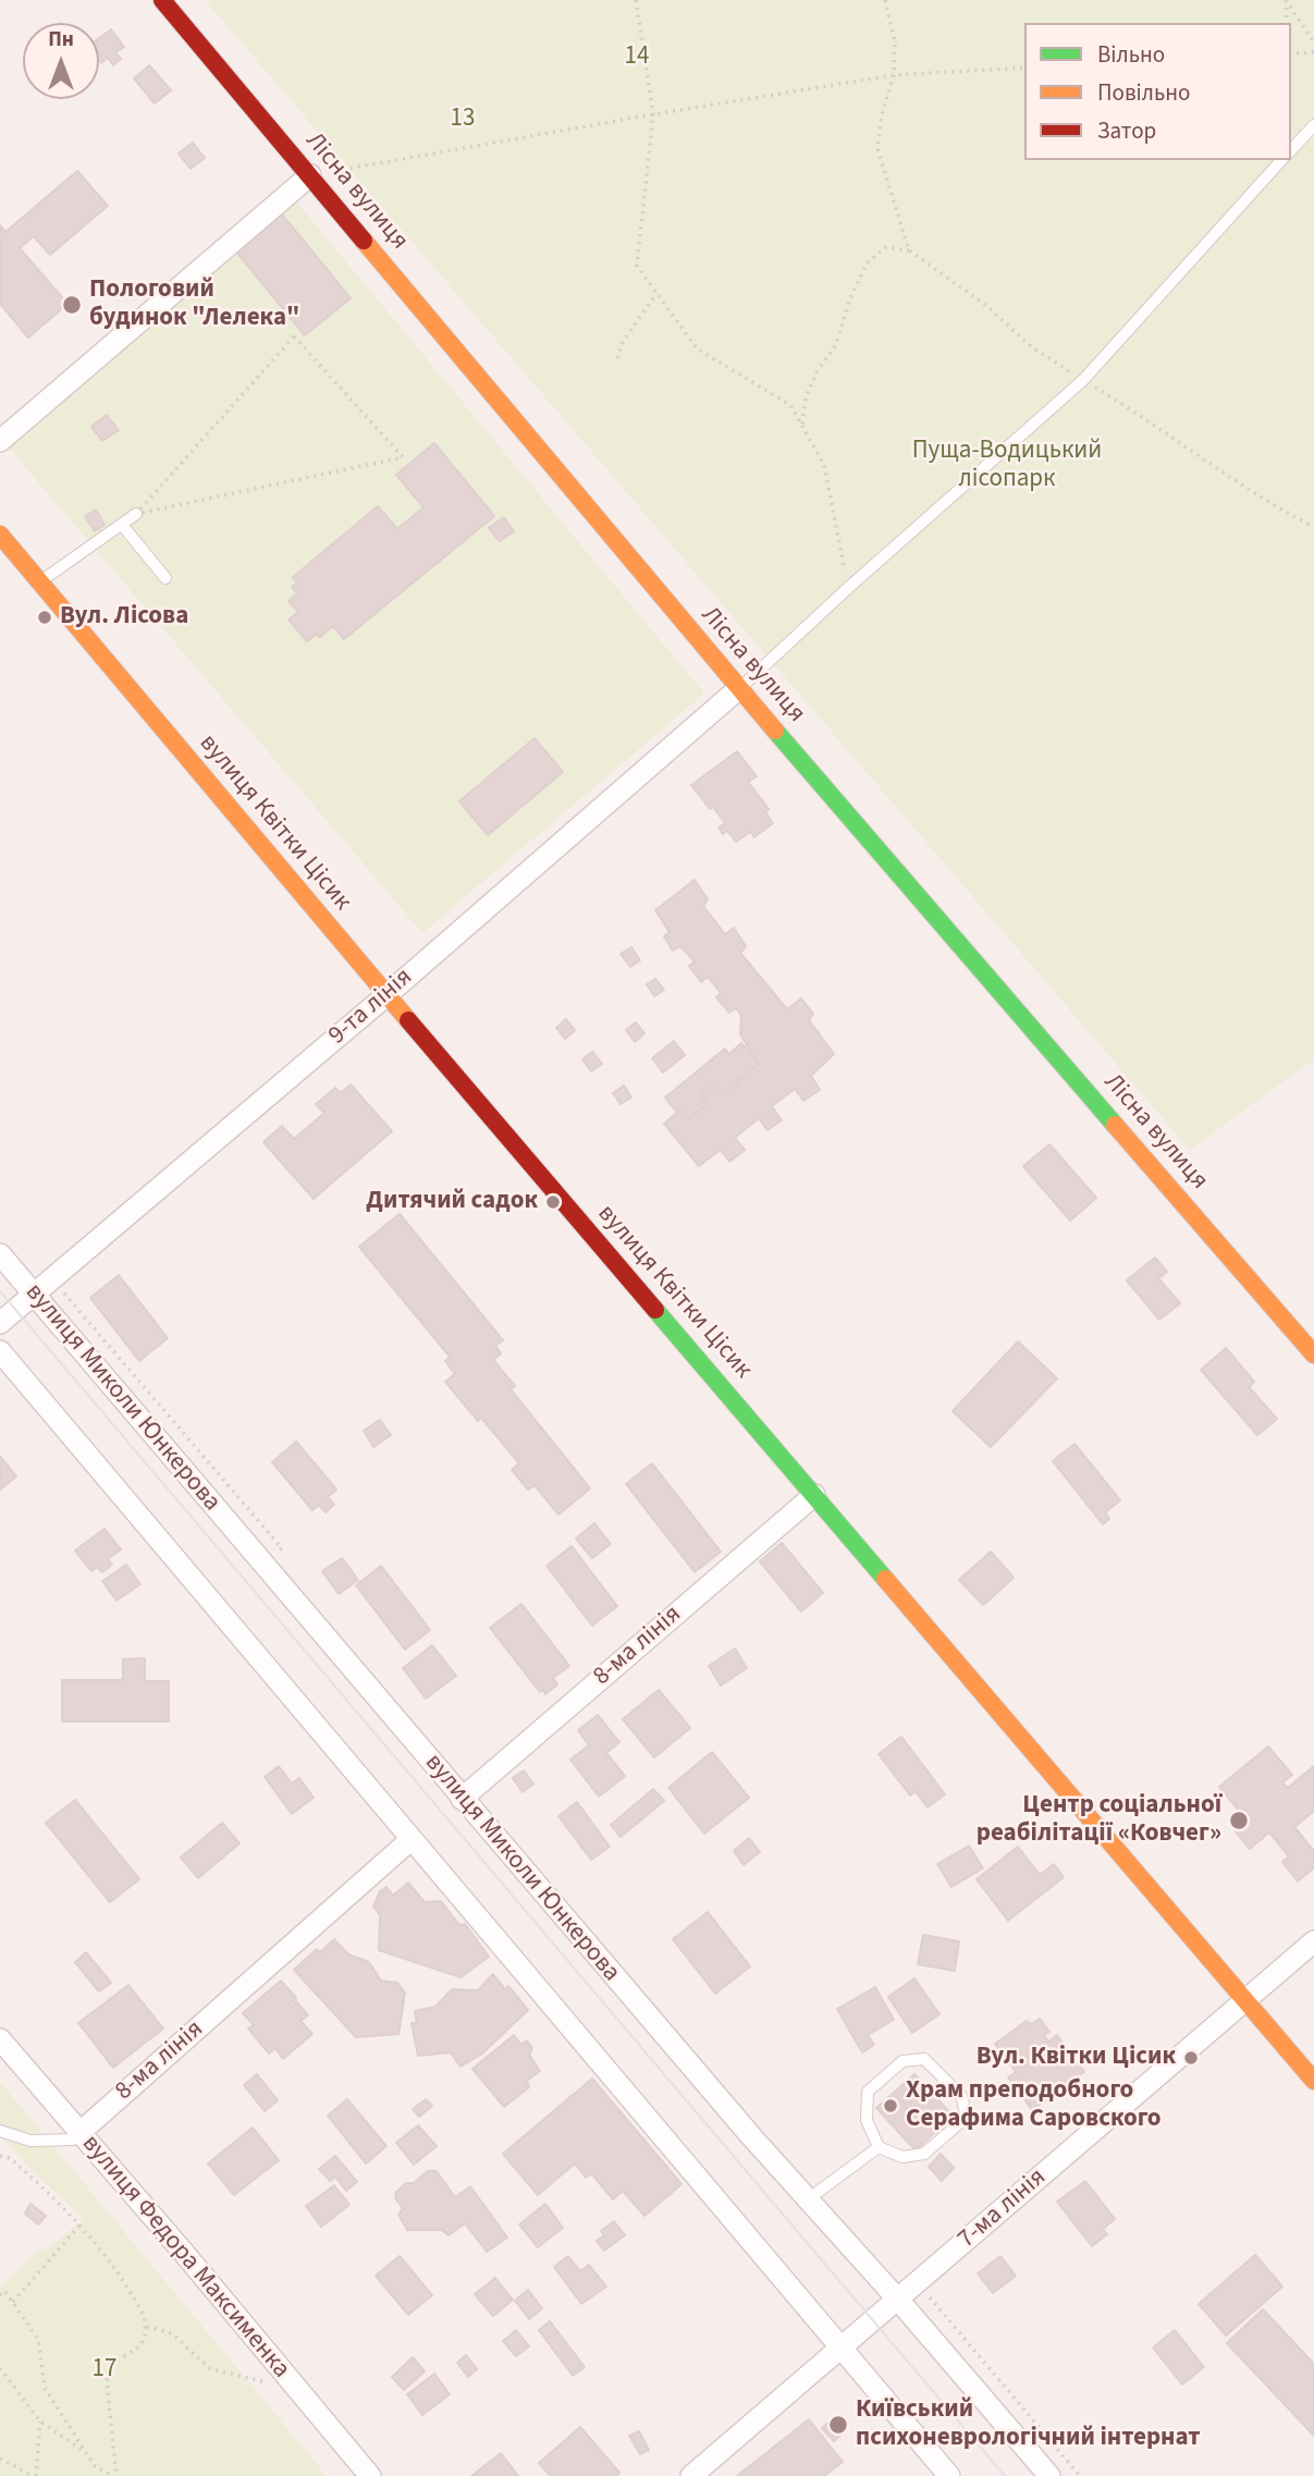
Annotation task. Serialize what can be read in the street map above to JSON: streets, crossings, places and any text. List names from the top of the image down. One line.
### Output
{"streets":{"street":["Лісна вулиця","вулиця Квітки Цісик","9-та лінія","вулиця Миколи Юнкерова","8-ма лінія","7-ма лінія","вулиця Федора Максименка"]},"crossings":[["Лісна вулиця","9-та лінія"],["вулиця Квітки Цісик","9-та лінія"],["вулиця Квітки Цісик","8-ма лінія"],["вулиця Квітки Цісик","7-ма лінія"],["9-та лінія","вулиця Миколи Юнкерова"],["вулиця Миколи Юнкерова","8-ма лінія"],["вулиця Миколи Юнкерова","7-ма лінія"],["8-ма лінія","вулиця Федора Максименка"]],"parks":["14","13","Пуща-Водицький лісопарк","17"],"places":["Пологовий будинок \"Лелека\"","Вул. Лісова","Дитячий садок","Центр соціальної реабілітації «Ковчег»","Вул. Квітки Цісик","Храм преподобного Серафима Саровского","Київський психоневрологічний інтернат"],"legend":["Вільно","Повільно","Затор"],"north":"top"}
